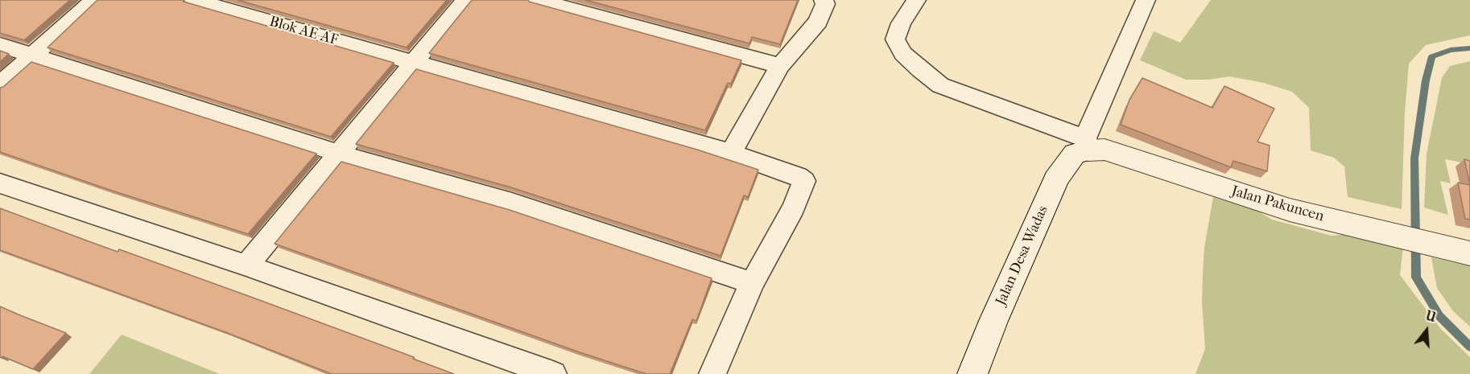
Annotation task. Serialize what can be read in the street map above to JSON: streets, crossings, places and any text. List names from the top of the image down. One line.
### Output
{"streets":{"street":["Blok AE-AF","Jalan Pakuncen","Jalan Desa Wadas"]},"crossings":[["Jalan Pakuncen","Jalan Desa Wadas"]],"north":"top"}
